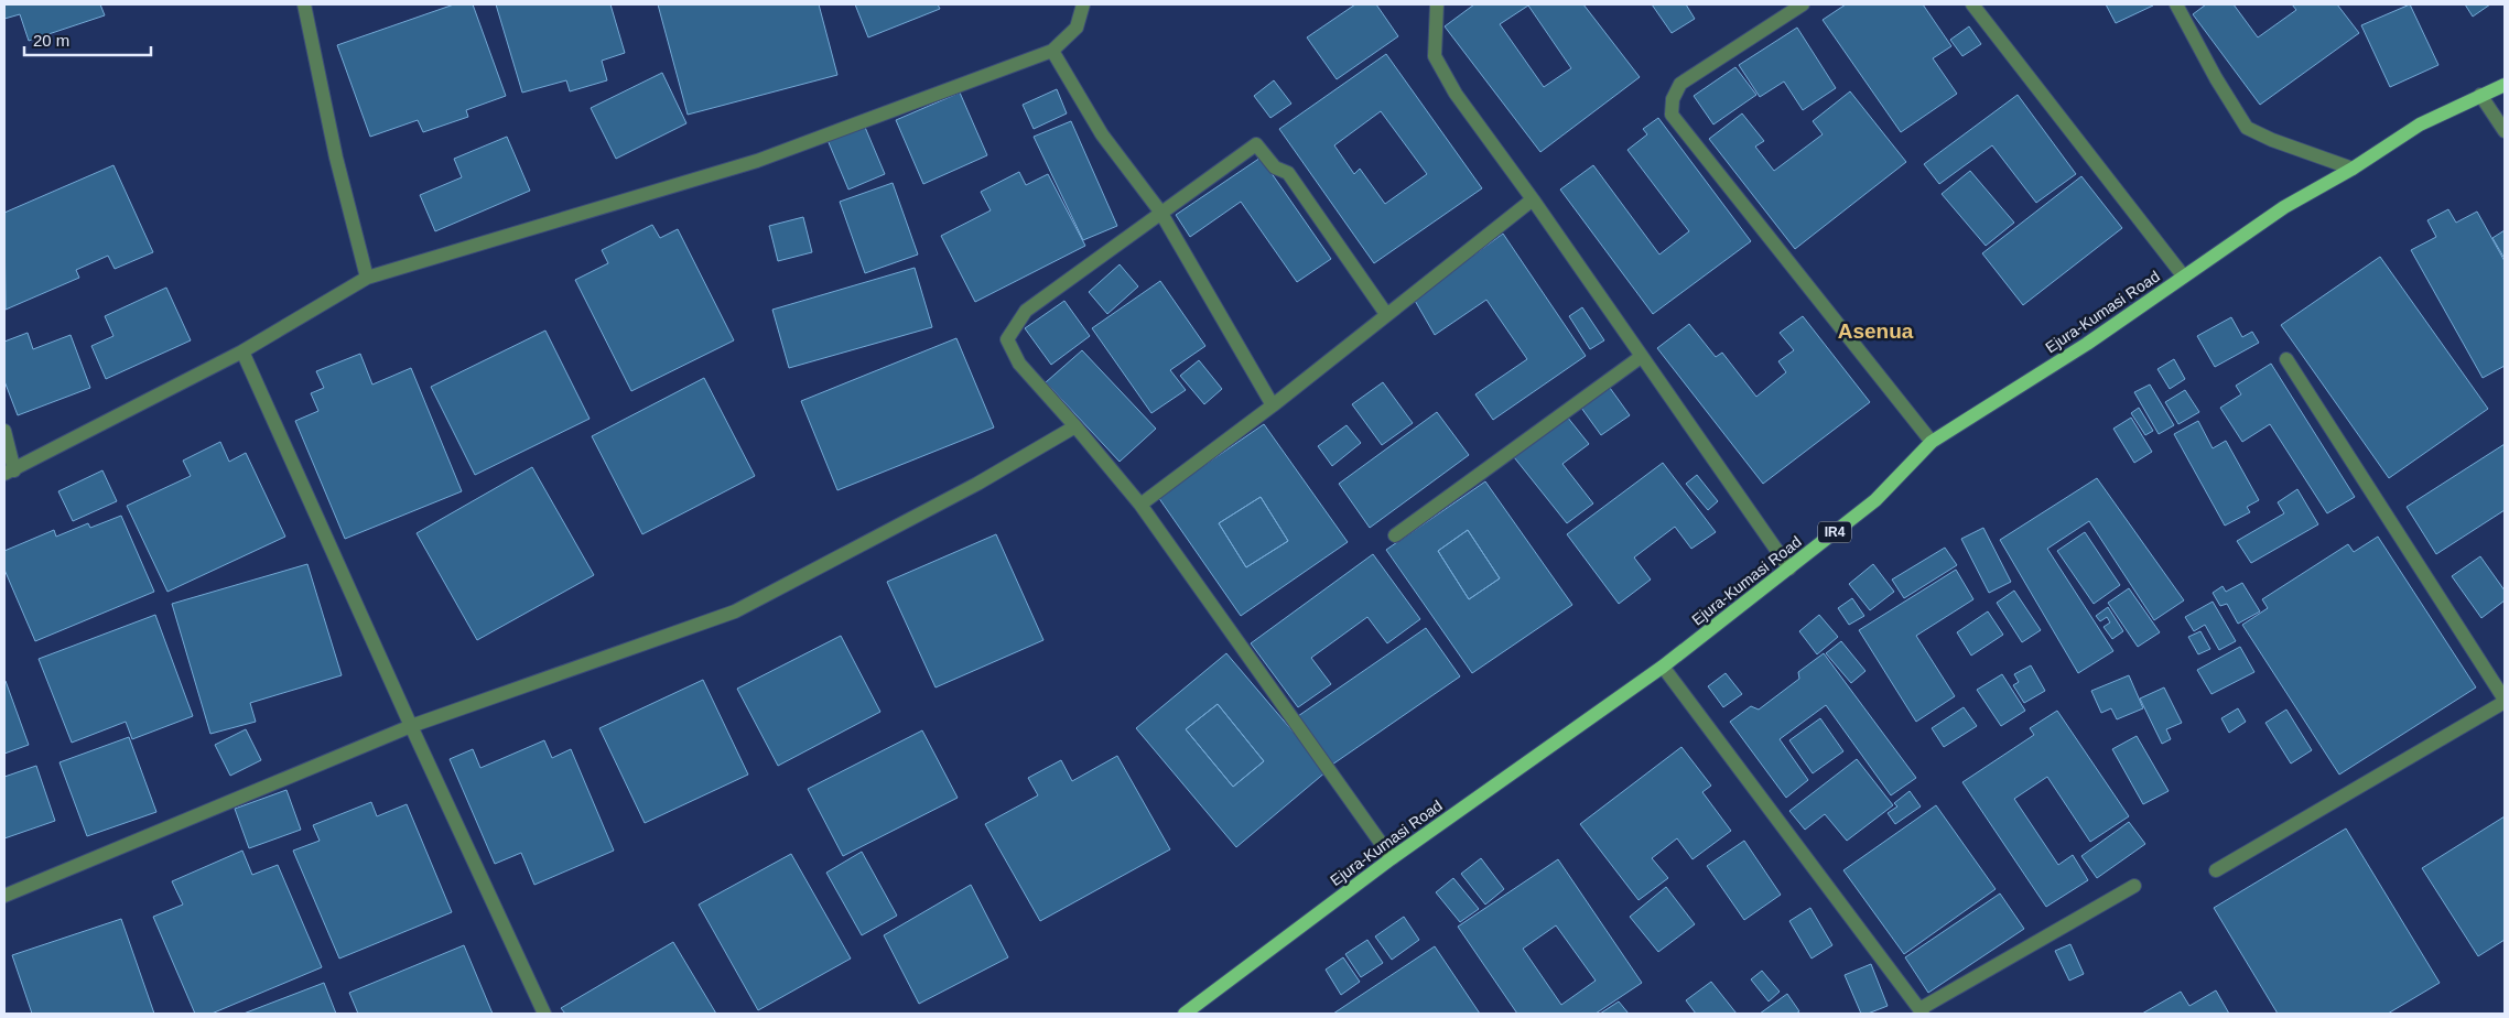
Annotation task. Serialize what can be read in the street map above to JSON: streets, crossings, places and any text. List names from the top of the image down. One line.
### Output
{"streets":{"main road":["Ejura-Kumasi Road","IR4"]},"districts":["Asenua"],"scale_bar":"20 m"}
